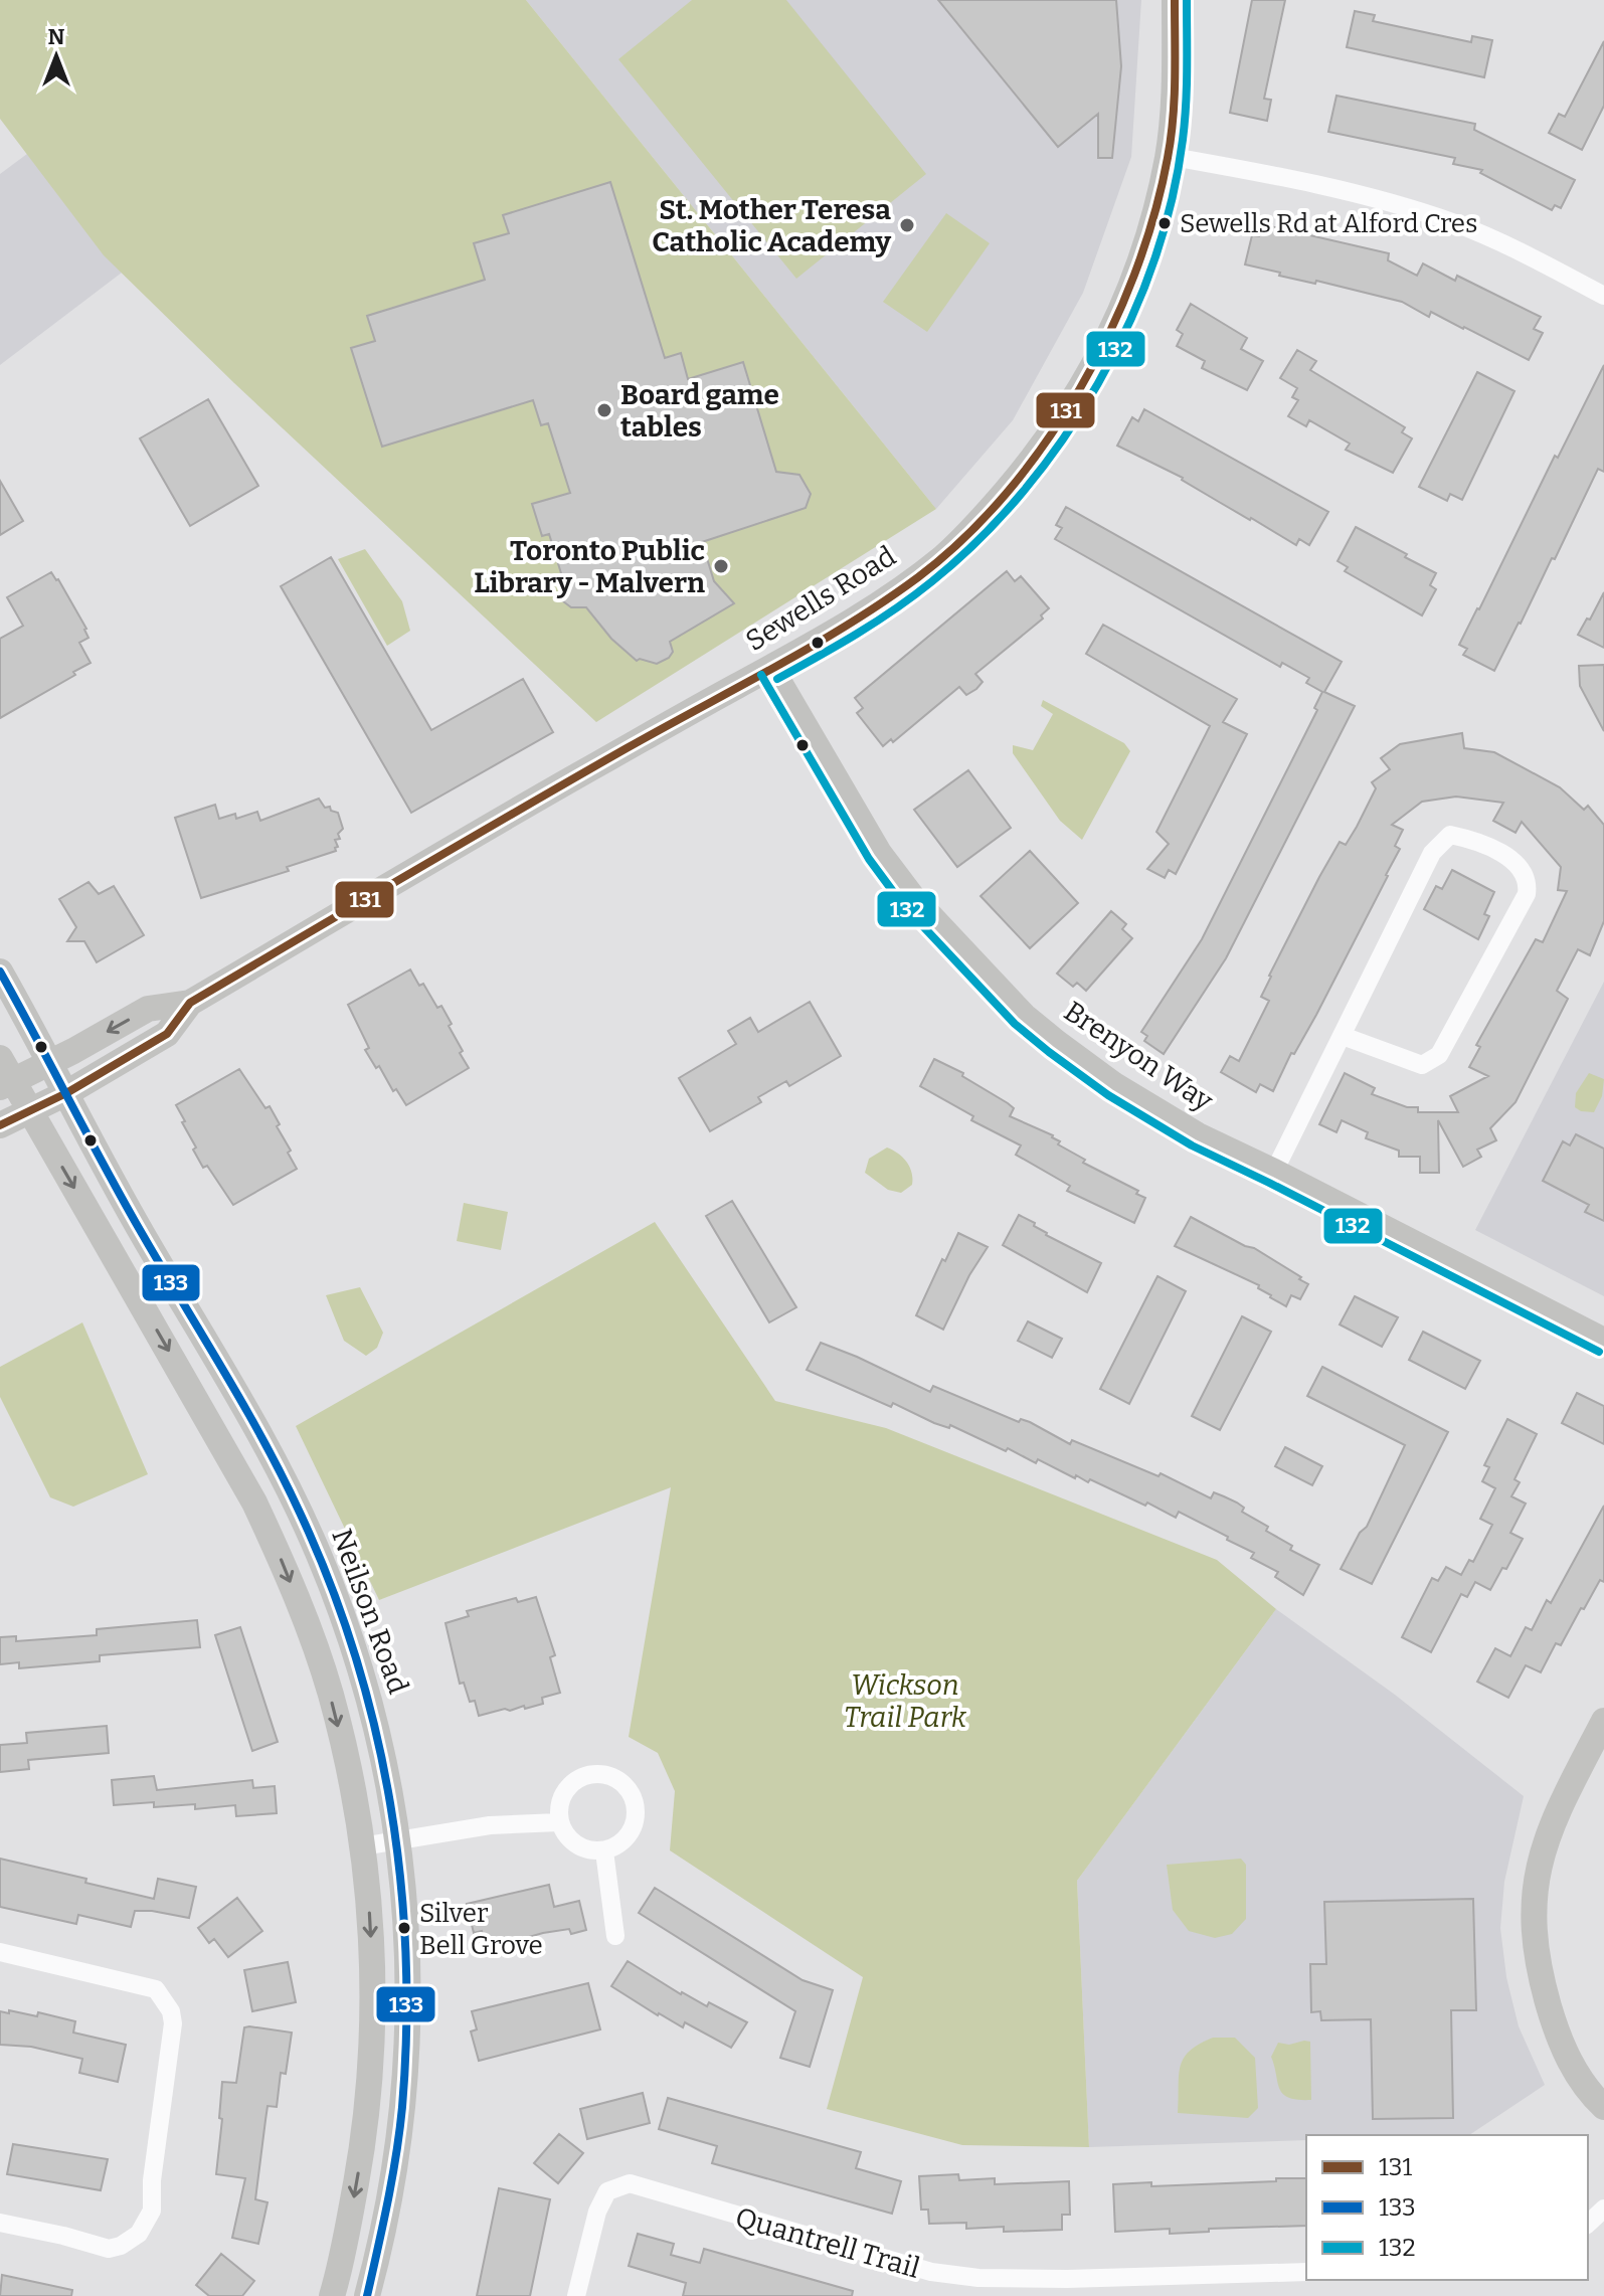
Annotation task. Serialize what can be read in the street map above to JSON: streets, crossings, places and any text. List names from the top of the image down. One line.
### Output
{"streets":{"street":["Sewells Road","Brenyon Way","Neilson Road","Quantrell Trail"]},"crossings":[["Sewells Road","Brenyon Way"],["Sewells Road","Neilson Road"]],"parks":["Wickson Trail Park"],"places":["Sewells Rd at Alford Cres","St. Mother Teresa Catholic Academy","Board game tables","Toronto Public Library - Malvern","Silver Bell Grove"],"lines":["transit line 131","transit line 132","transit line 133"],"legend":["131","133","132"],"north":"top"}
